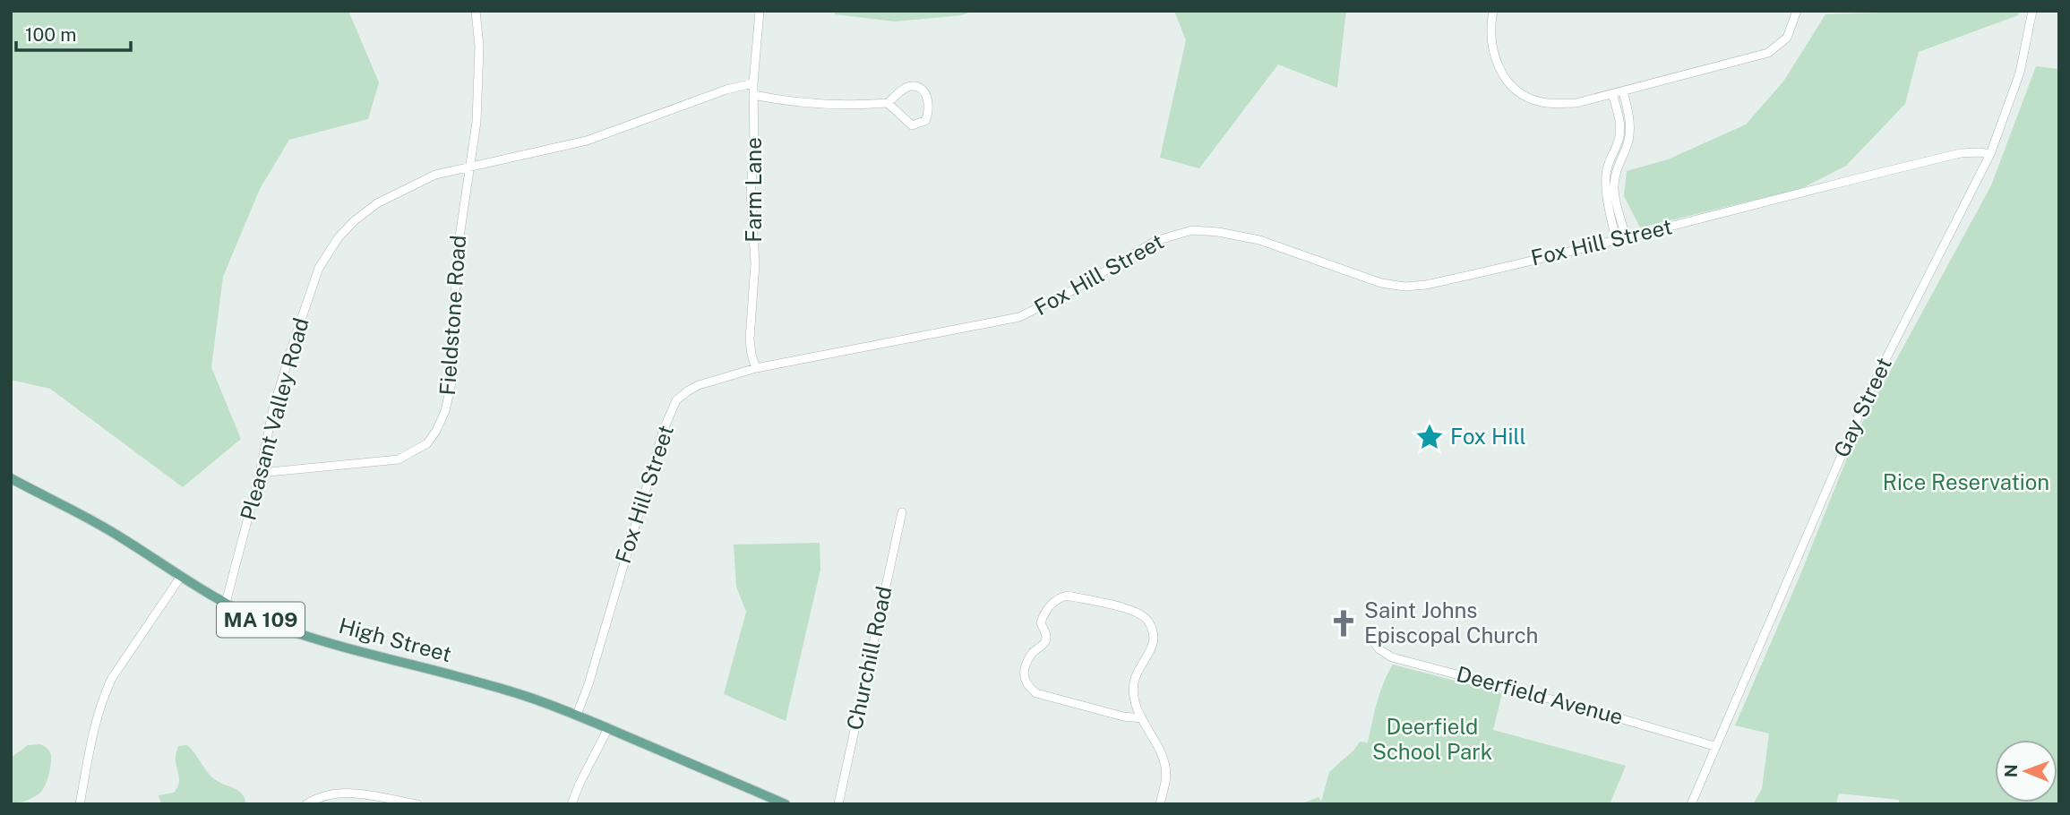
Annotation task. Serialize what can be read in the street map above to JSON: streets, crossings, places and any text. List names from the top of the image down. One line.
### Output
{"streets":{"main road":["MA 109","High Street"],"street":["Farm Lane","Fox Hill Street","Fieldstone Road","Gay Street","Pleasant Valley Road","Churchill Road","Deerfield Avenue"]},"crossings":[["Farm Lane","Fox Hill Street"],["Farm Lane","Pleasant Valley Road"],["Fox Hill Street","Gay Street"],["Fox Hill Street","High Street"],["Fieldstone Road","Pleasant Valley Road"],["Gay Street","Deerfield Avenue"],["Pleasant Valley Road","High Street"]],"parks":["Rice Reservation","Deerfield School Park"],"places":{"place":["Fox Hill"],"church":["Saint Johns Episcopal Church"]},"scale_bar":"100 m","north":"left"}
